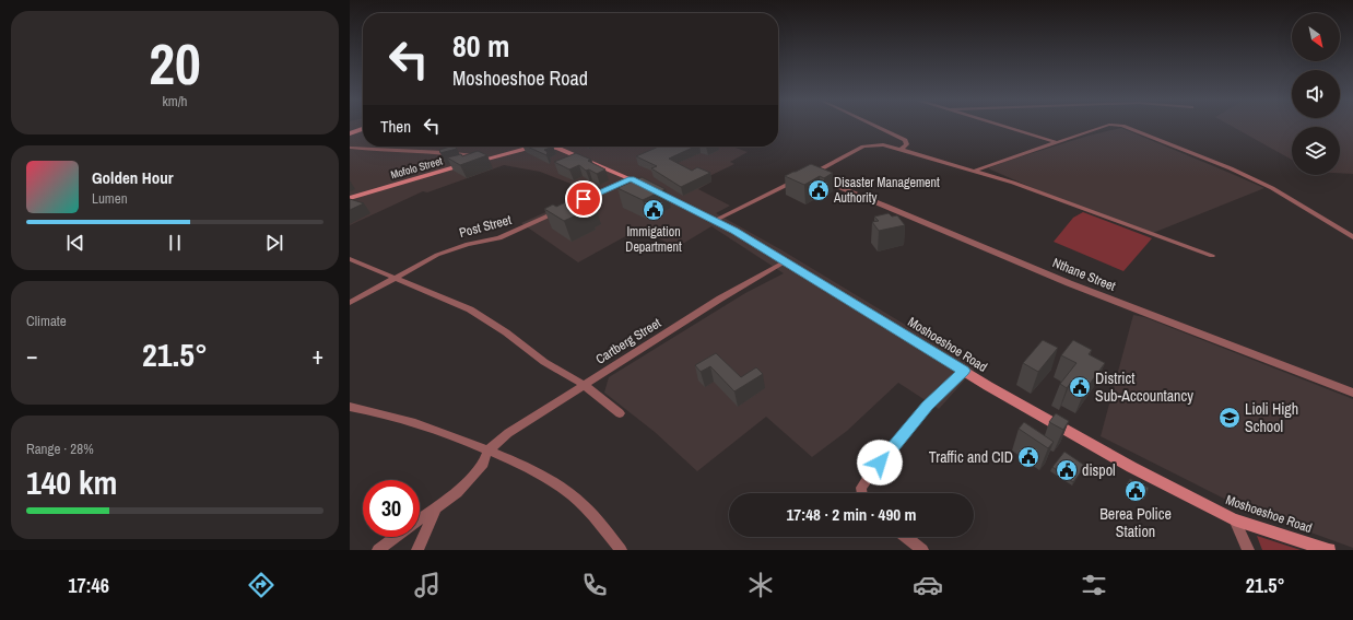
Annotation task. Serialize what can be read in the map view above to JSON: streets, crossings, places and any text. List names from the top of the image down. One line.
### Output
{"streets":{"street":["Mofolo Street","Post Street","Nthane Street","Cartberg Street","Moshoeshoe Road"]},"crossings":[["Cartberg Street","Moshoeshoe Road"]],"places":{"public building":["Disaster Management Authority","Immigation Department","District Sub-Accountancy","Traffic and CID","dispol","Berea Police Station"],"school or university":["Lioli High School"]},"north":"bottom right","page":{"tile":[["20","km/h"],"Climate",["Range · 28%","140 km"]],"turn":["80 m","Moshoeshoe Road"],"then":"Then","song":["Golden Hour","Lumen"],"heat":["−","21.5°","+"],"limit":"30","trip":"17:48 · 2 min · 490 m","tabs":["17:46","21.5°"]}}
